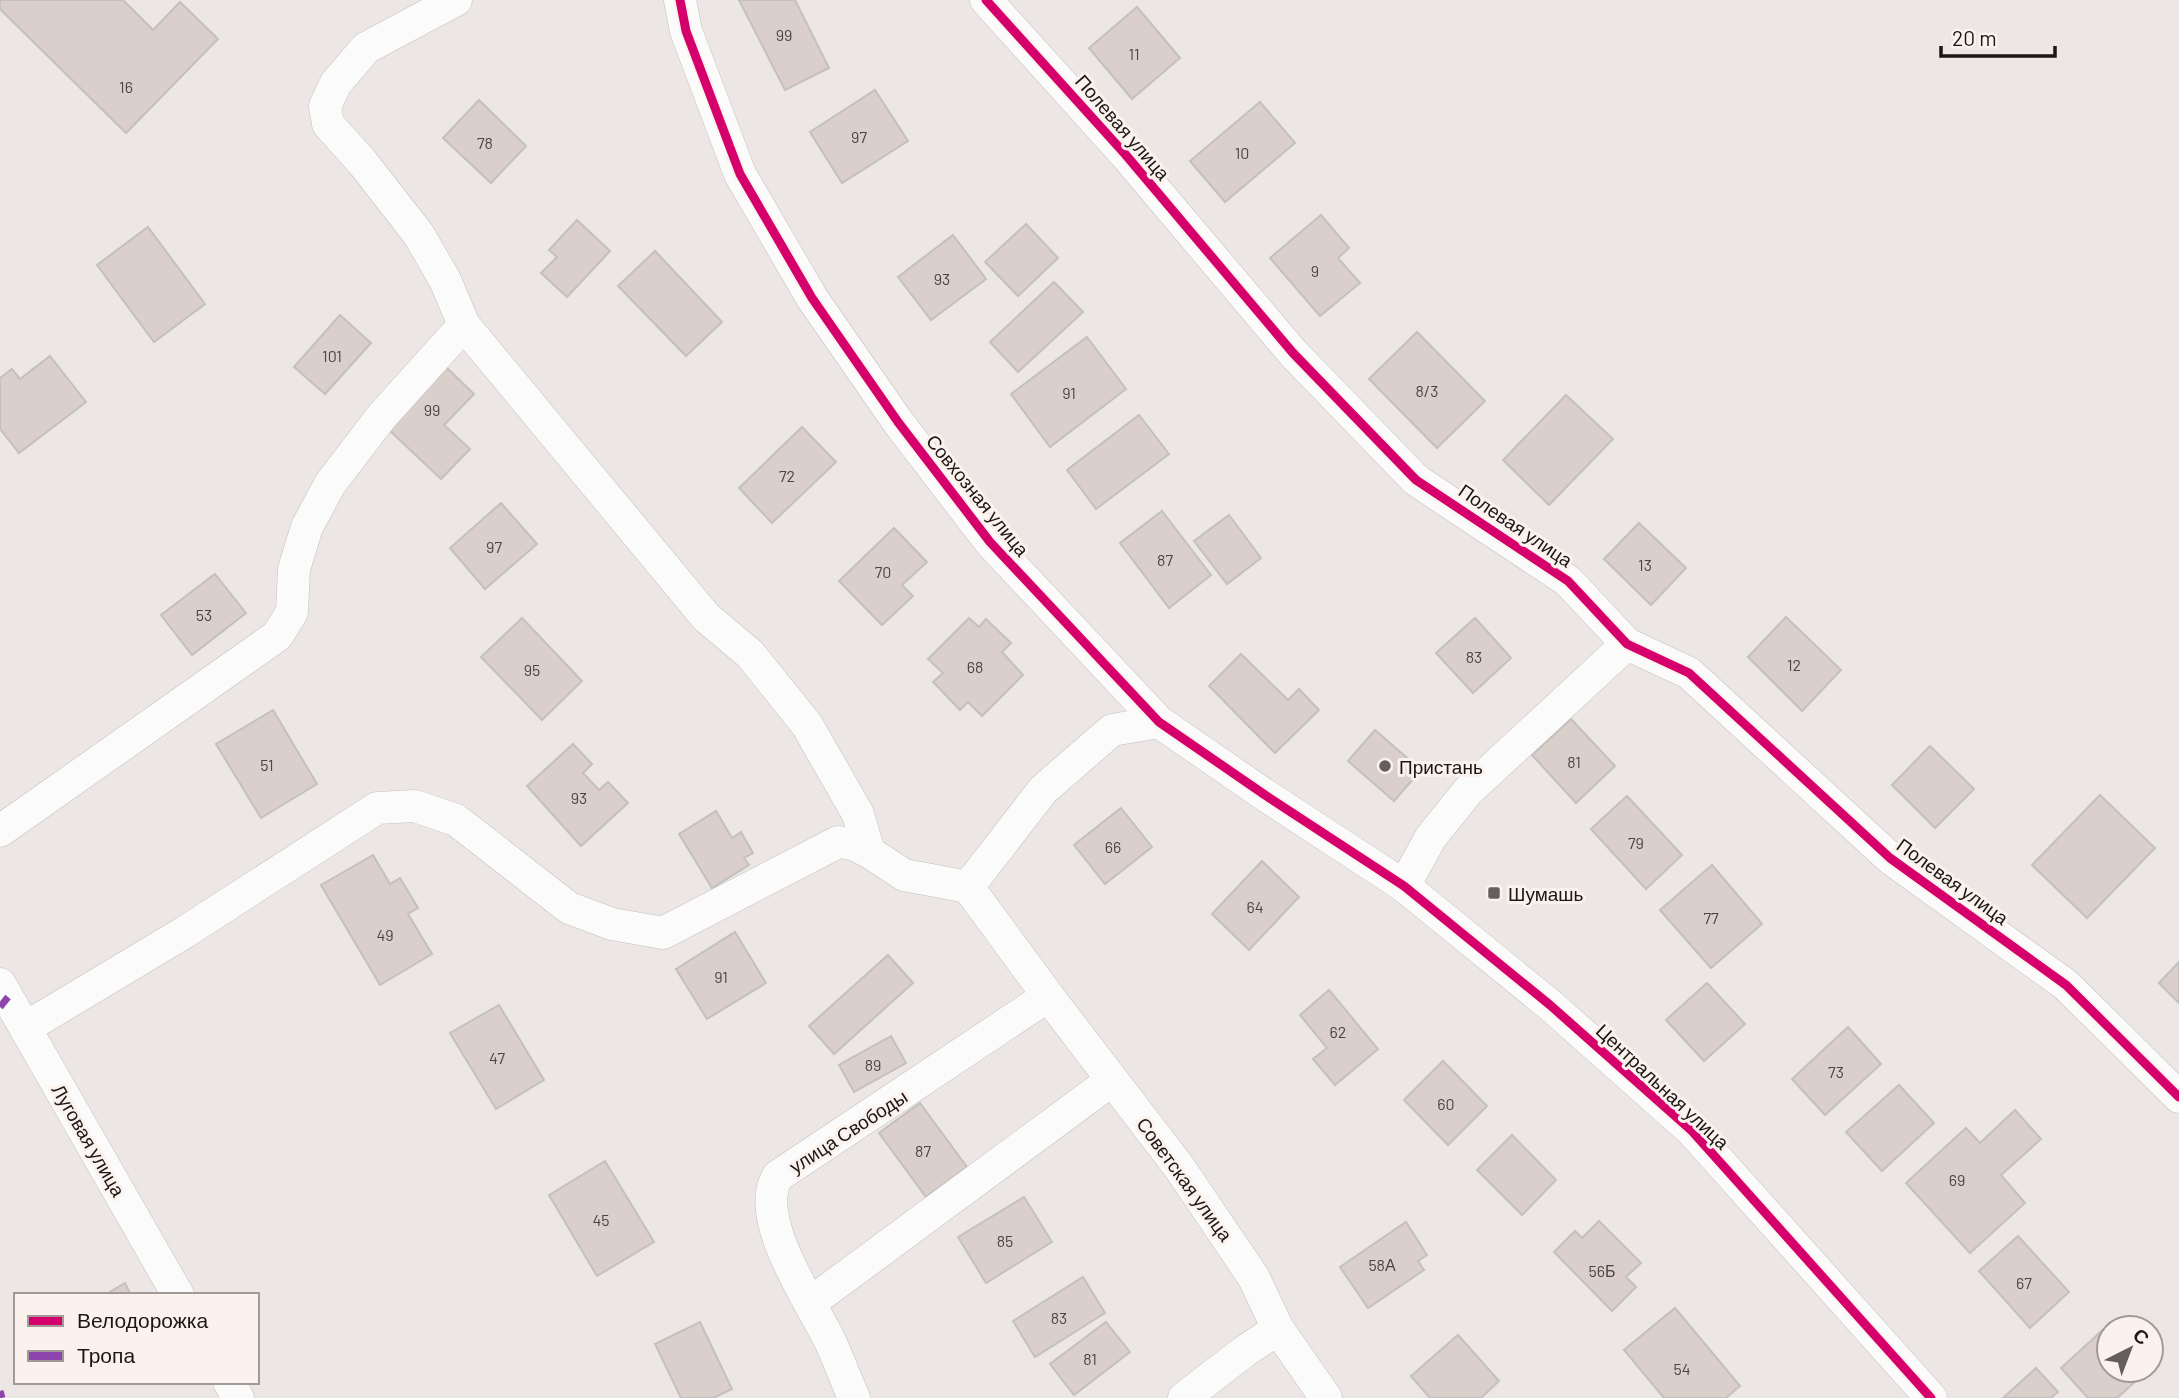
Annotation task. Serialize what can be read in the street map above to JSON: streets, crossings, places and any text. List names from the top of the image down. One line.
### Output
{"streets":{"street":["Полевая улица","Совхозная улица","Центральная улица","улица Свободы","Луговая улица","Советская улица"]},"crossings":[["Совхозная улица","Центральная улица"],["улица Свободы","Советская улица"]],"places":{"other":["Пристань"],"transit":["Шумашь"]},"house_numbers":["99","11","16","97","78","10","9","93","101","8/3","91","99","72","97","87","13","70","53","83","12","68","95","81","51","93","79","66","64","77","49","91","62","47","89","73","60","87","69","45","85","58А","56Б","67","83","81","54"],"legend":["Велодорожка","Тропа"],"scale_bar":"20 m","north":"top right"}
